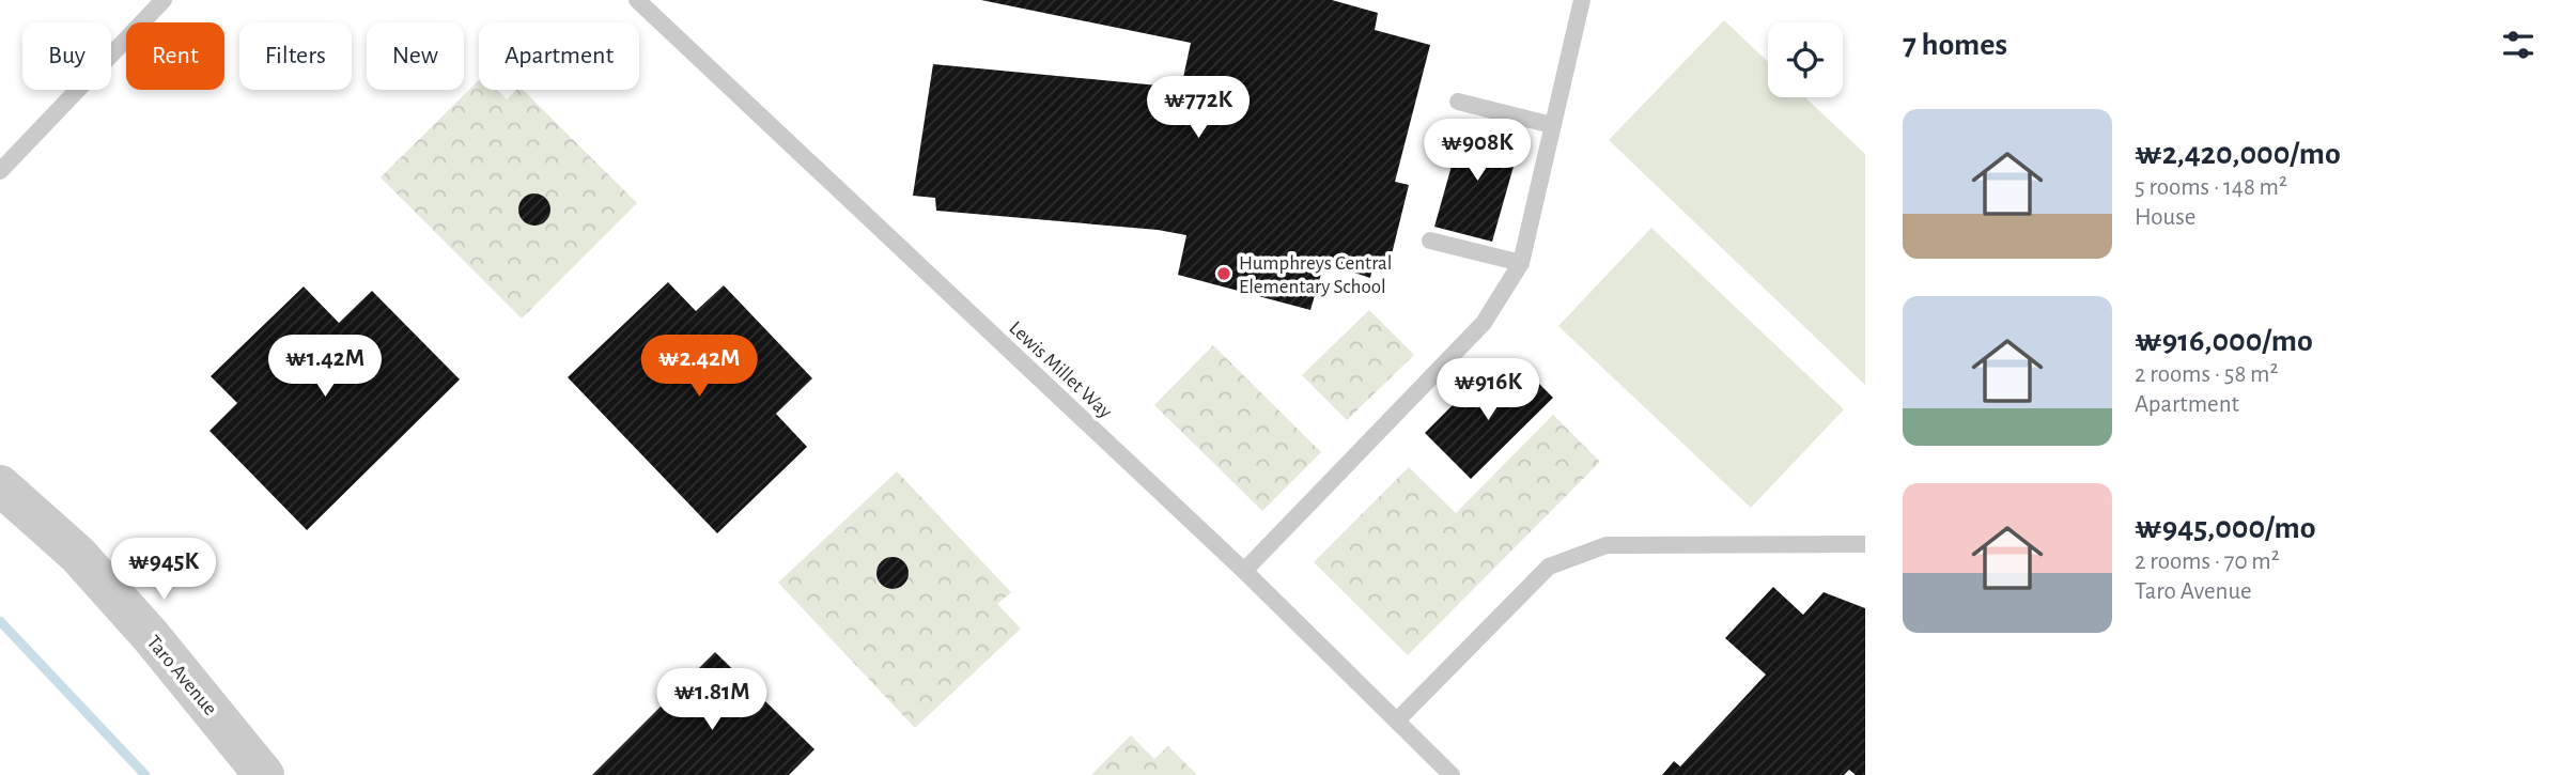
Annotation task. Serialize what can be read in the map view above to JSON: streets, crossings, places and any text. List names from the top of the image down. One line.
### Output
{"streets":{"street":["Taro Avenue"],"lane":["Lewis Millet Way"]},"places":["Humphreys Central Elementary School"],"page":{"heading":"7 homes","chip":["Buy","Rent","Filters","New","Apartment"],"price":["₩772K","₩908K","₩1.42M","₩2.42M","₩916K","₩945K","₩1.81M"],"list":[{"name":"₩2,420,000/mo","note":"5 rooms · 148 m² · House"},{"name":"₩916,000/mo","note":"2 rooms · 58 m² · Apartment"},{"name":"₩945,000/mo","note":"2 rooms · 70 m² · Taro Avenue"}]}}
